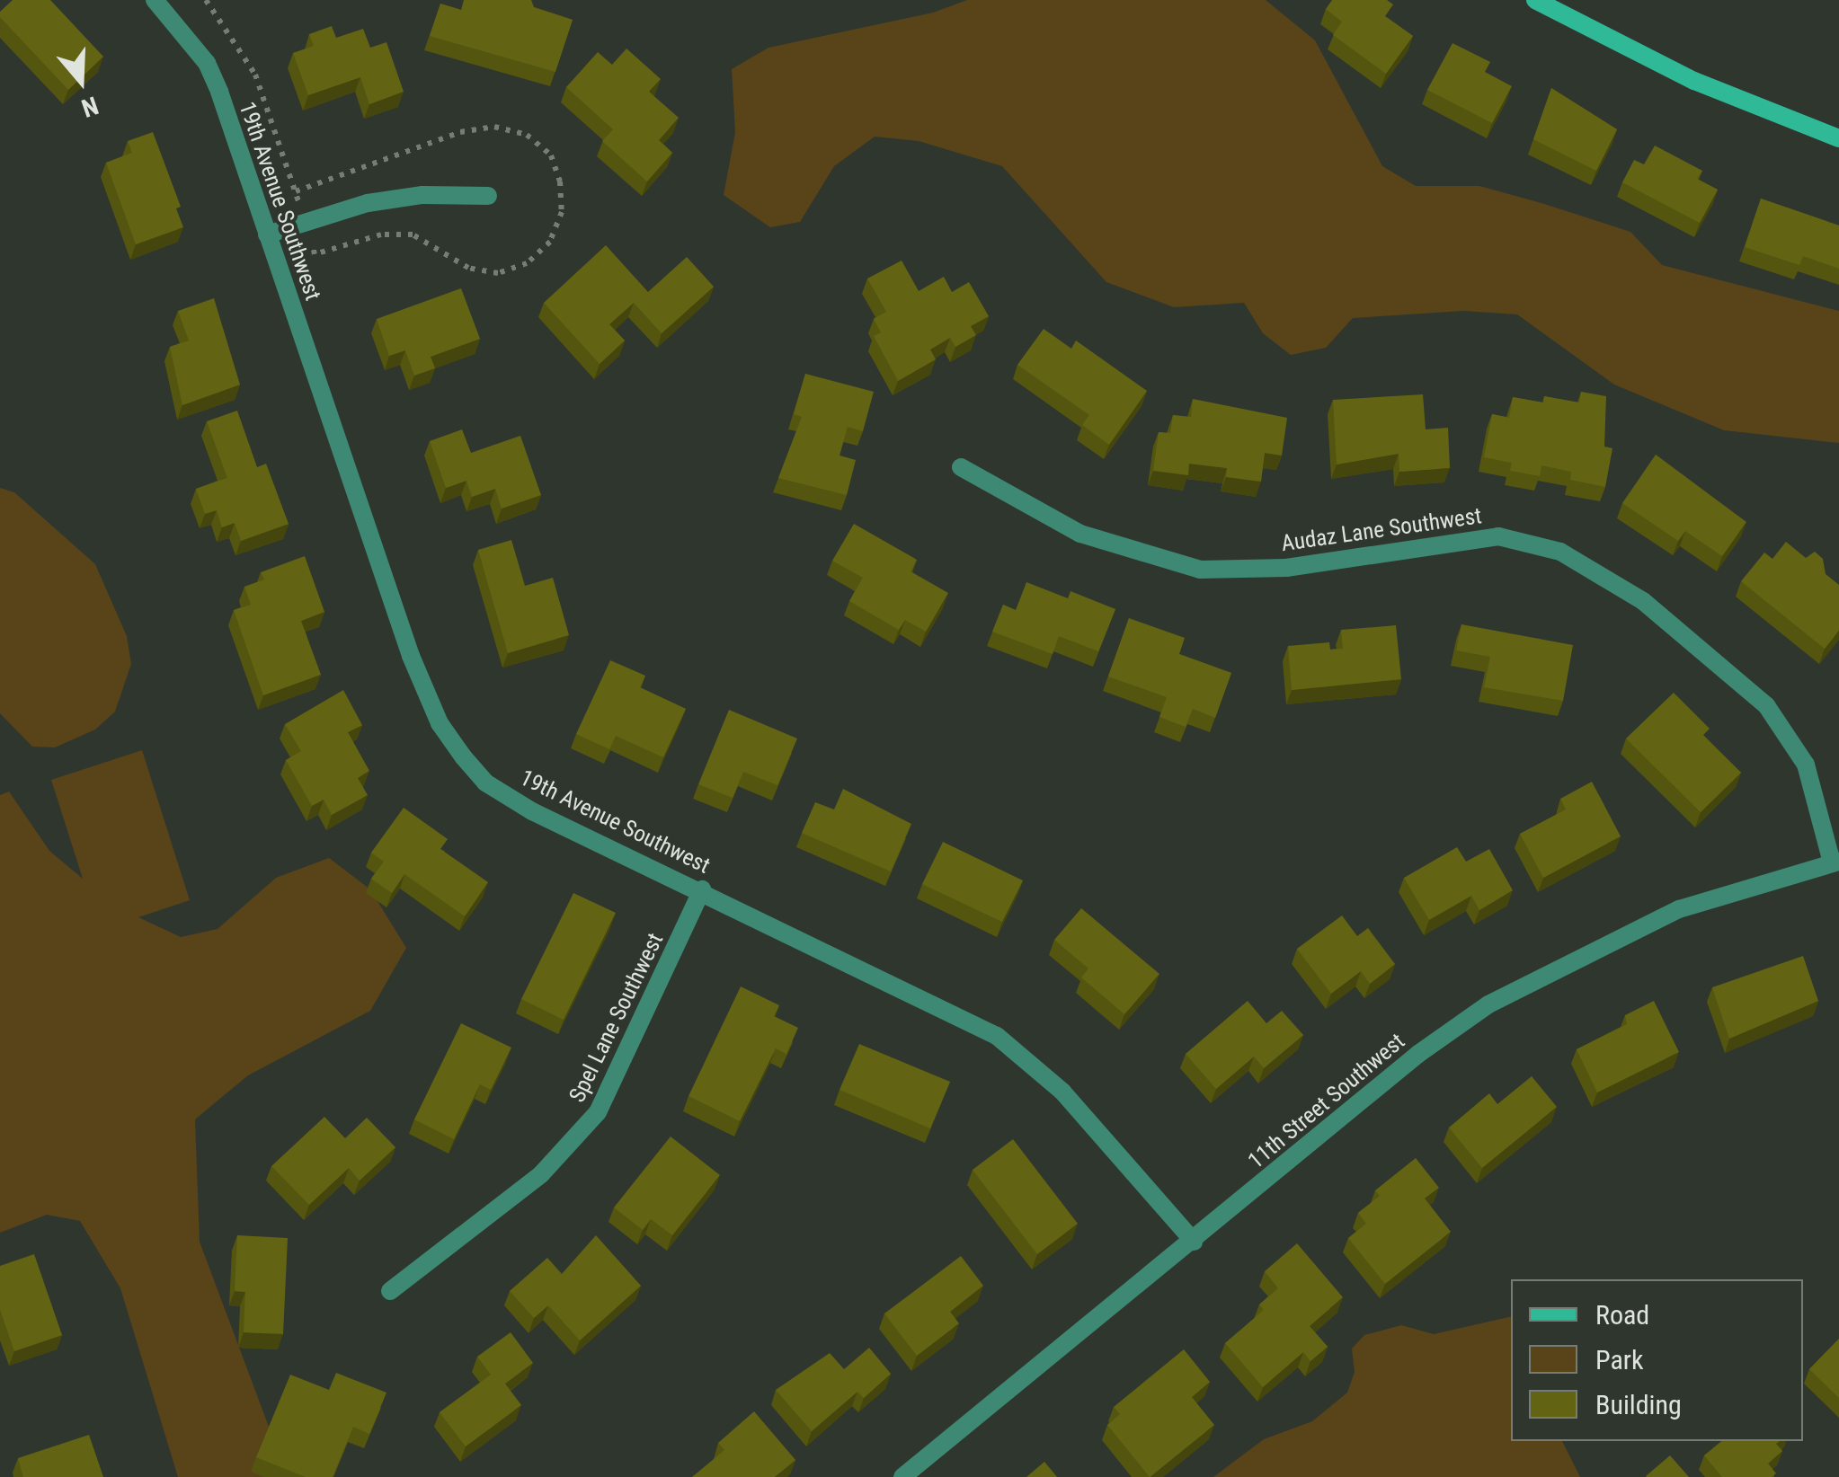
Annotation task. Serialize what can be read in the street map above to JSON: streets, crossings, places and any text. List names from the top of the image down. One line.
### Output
{"streets":{"street":["19th Avenue Southwest","Audaz Lane Southwest","Spel Lane Southwest","11th Street Southwest"]},"crossings":[["19th Avenue Southwest","Spel Lane Southwest"],["19th Avenue Southwest","11th Street Southwest"],["Audaz Lane Southwest","11th Street Southwest"]],"legend":["Road","Park","Building"],"north":"bottom"}
